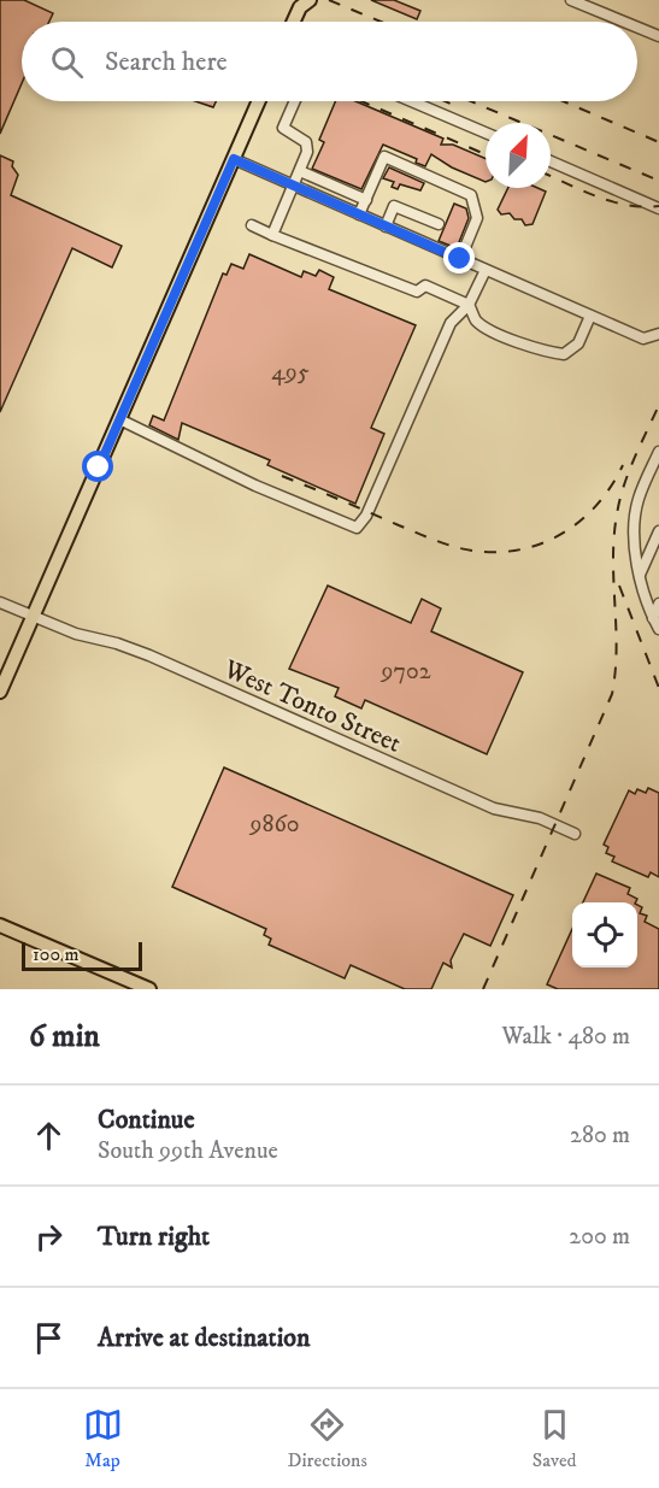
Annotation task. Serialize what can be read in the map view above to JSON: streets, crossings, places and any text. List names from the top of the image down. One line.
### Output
{"streets":{"street":["West Tonto Street"]},"house_numbers":["495","9702","9860"],"scale_bar":"100 m","north":"top right","page":{"search":"Search here","scale":"100 m","heading":["6 min","Walk · 480 m"],"list":[["Continue","South 99th Avenue","280 m"],["Turn right","200 m"],"Arrive at destination"],"nav":["Map","Directions","Saved"]}}
